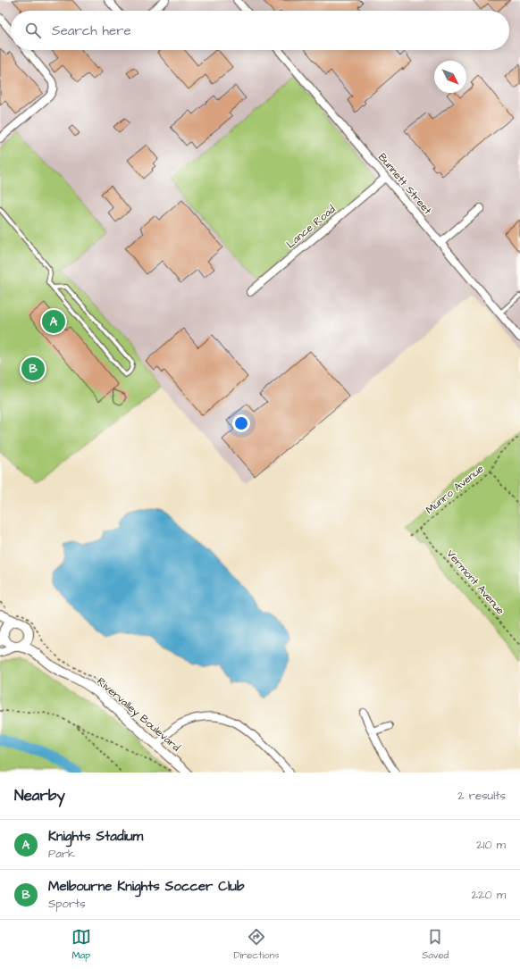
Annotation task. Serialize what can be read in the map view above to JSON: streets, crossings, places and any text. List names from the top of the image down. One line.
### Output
{"streets":{"street":["Bunnett Street","Lance Road","Rivervalley Boulevard"],"path":["Munro Avenue","Vermont Avenue"]},"crossings":[["Bunnett Street","Lance Road"],["Munro Avenue","Vermont Avenue"]],"north":"bottom right","page":{"search":"Search here","pins":["A","B"],"heading":["Nearby","2 results"],"list":[{"mark":"A","name":"Knights Stadium","note":"Park","value":"210 m"},{"mark":"B","name":"Melbourne Knights Soccer Club","note":"Sports","value":"220 m"}],"nav":["Map","Directions","Saved"]}}
